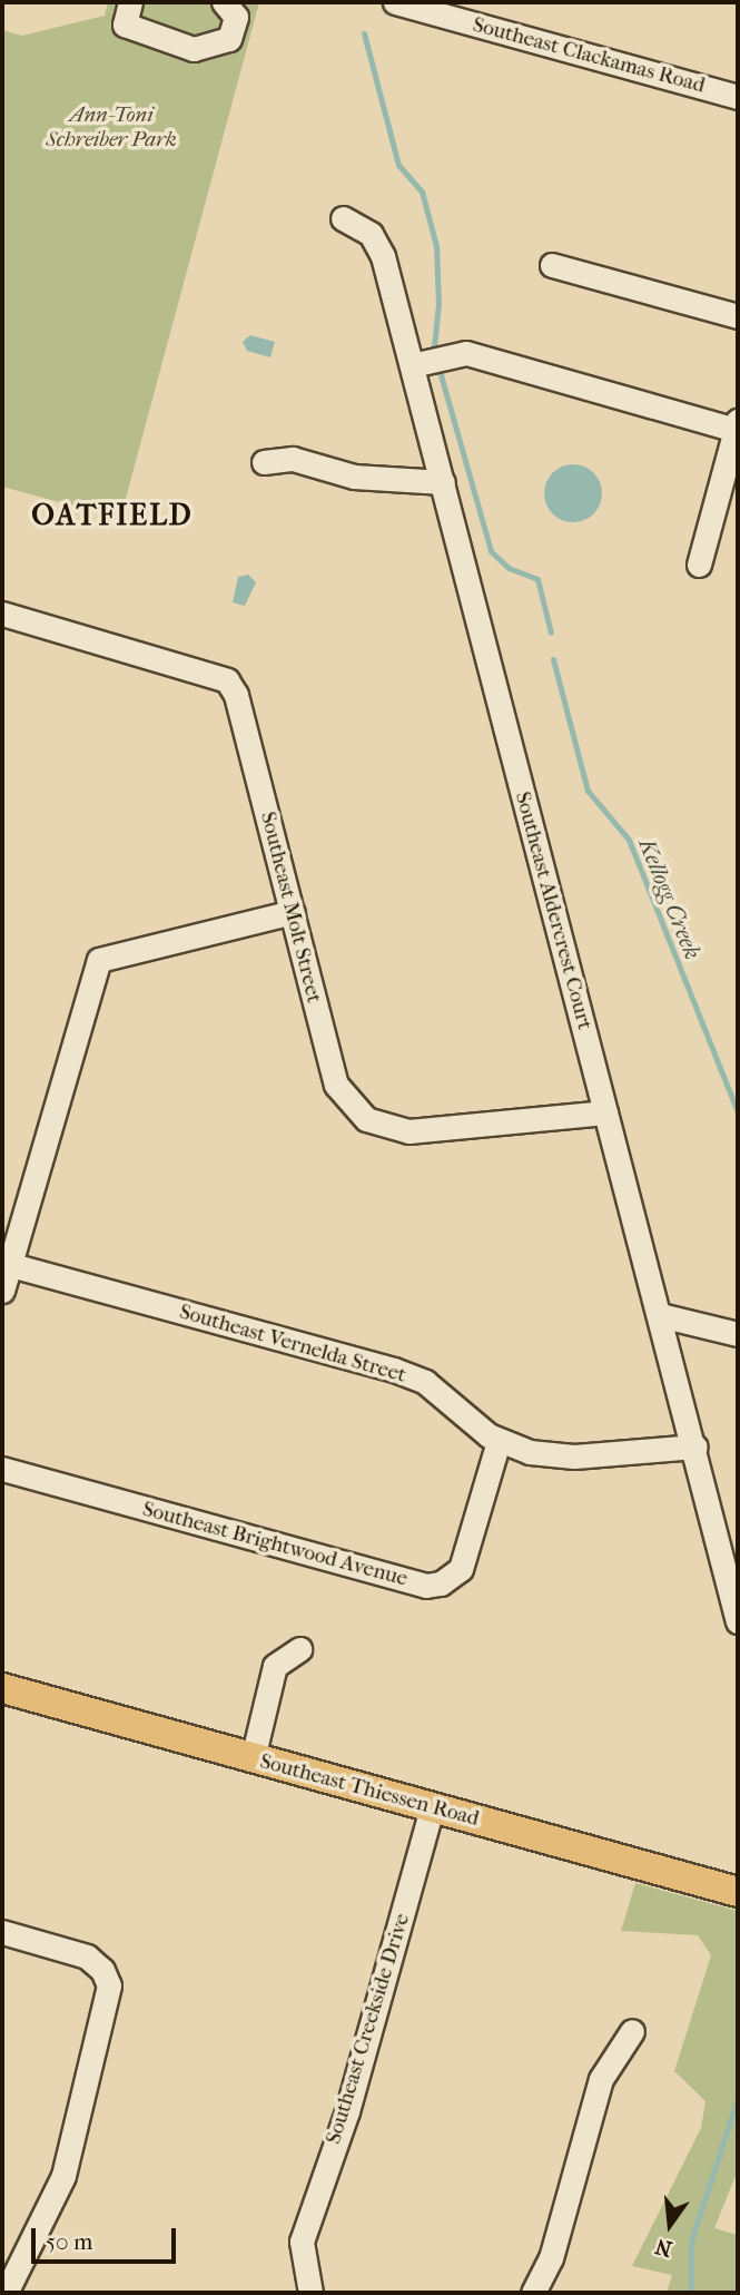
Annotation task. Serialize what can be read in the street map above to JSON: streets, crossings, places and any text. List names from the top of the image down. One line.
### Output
{"streets":{"main road":["Southeast Thiessen Road"],"street":["Southeast Clackamas Road","Southeast Molt Street","Southeast Aldercrest Court","Southeast Vernelda Street","Southeast Brightwood Avenue","Southeast Creekside Drive"]},"crossings":[["Southeast Molt Street","Southeast Aldercrest Court"],["Southeast Aldercrest Court","Southeast Vernelda Street"],["Southeast Vernelda Street","Southeast Brightwood Avenue"],["Southeast Thiessen Road","Southeast Creekside Drive"]],"districts":["OATFIELD"],"water":["Kellogg Creek"],"parks":["Ann-Toni Schreiber Park"],"scale_bar":"50 m","north":"bottom"}
